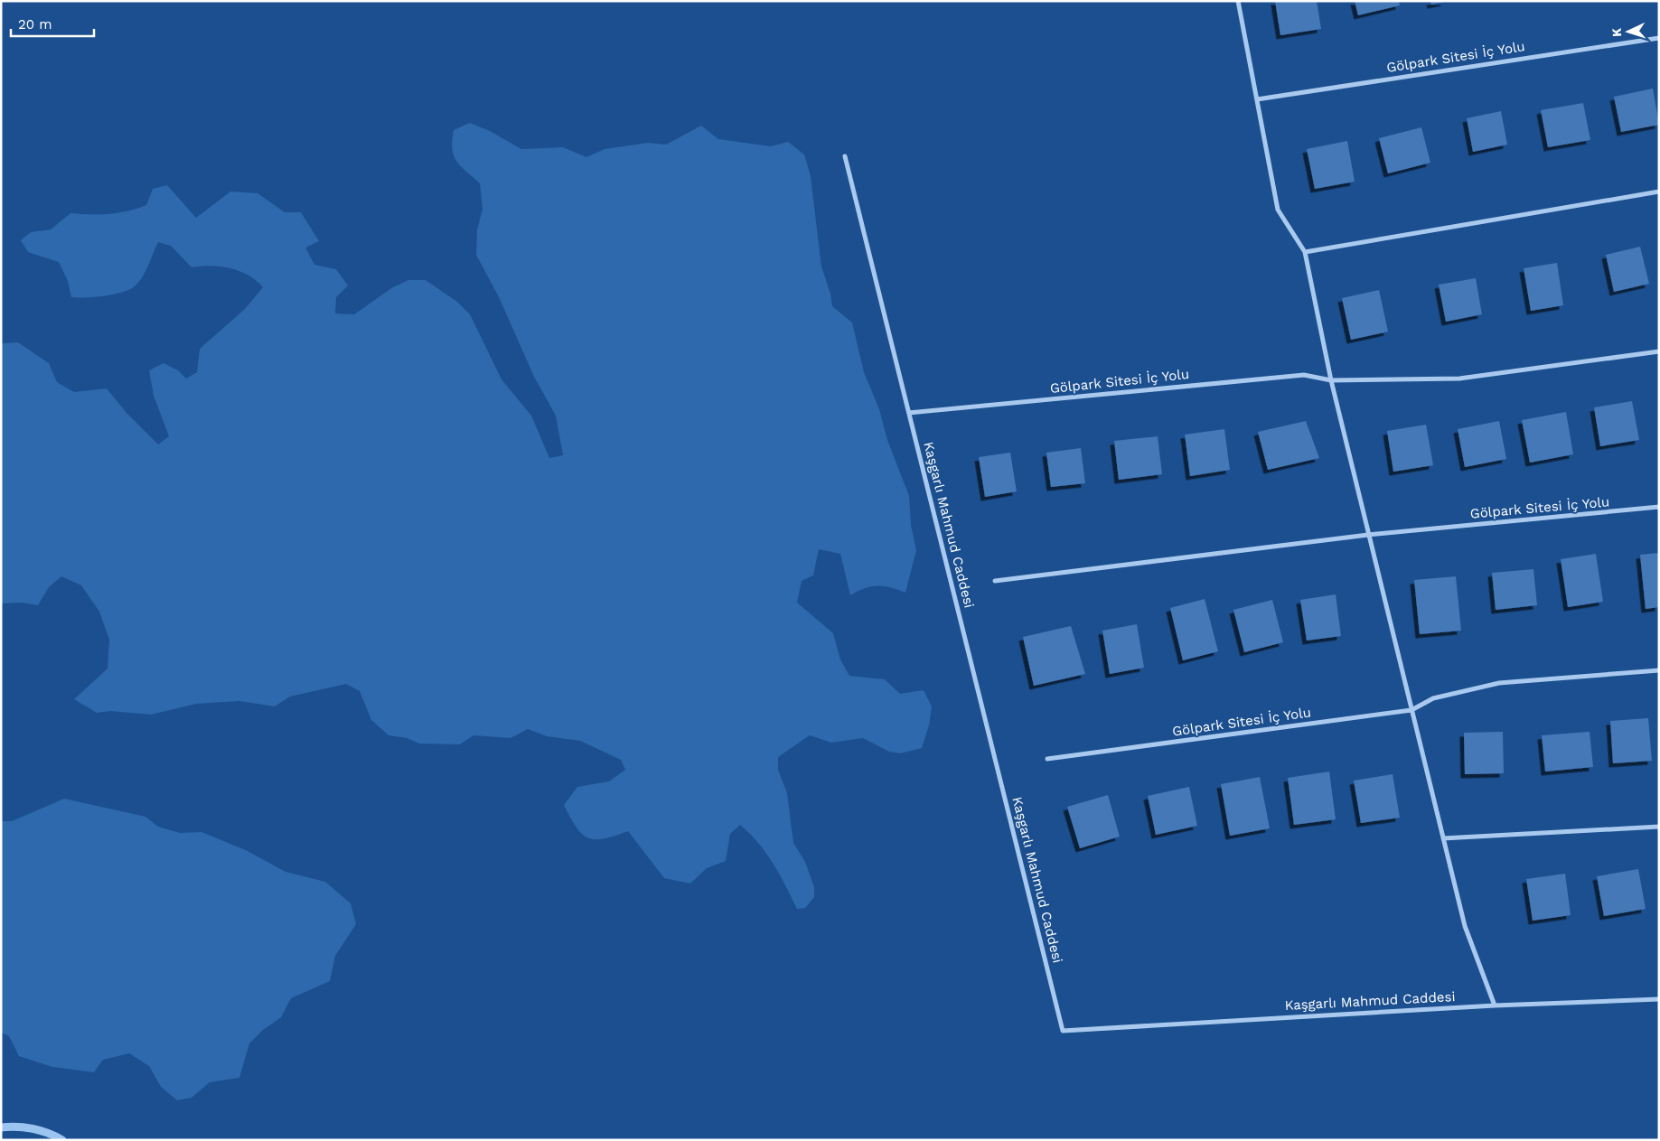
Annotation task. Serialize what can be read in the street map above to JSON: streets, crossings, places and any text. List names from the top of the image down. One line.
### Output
{"streets":{"street":["Gölpark Sitesi İç Yolu","Kaşgarlı Mahmud Caddesi"]},"crossings":[["Gölpark Sitesi İç Yolu","Kaşgarlı Mahmud Caddesi"]],"scale_bar":"20 m","north":"left"}
